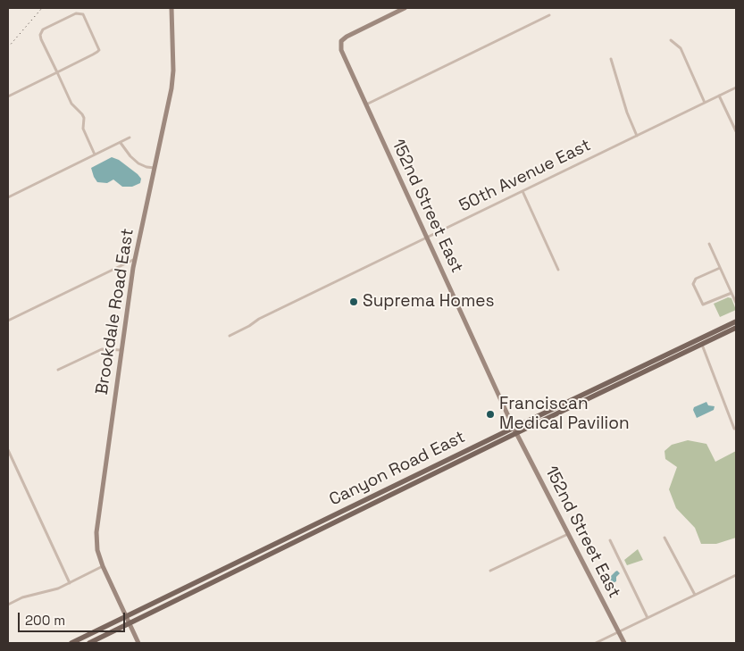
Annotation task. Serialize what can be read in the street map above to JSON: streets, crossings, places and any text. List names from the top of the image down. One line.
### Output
{"streets":{"main road":["Canyon Road East"],"street":["50th Avenue East","152nd Street East","Brookdale Road East"]},"crossings":[["50th Avenue East","152nd Street East"],["152nd Street East","Canyon Road East"],["Brookdale Road East","Canyon Road East"]],"places":["Suprema Homes","Franciscan Medical Pavilion"],"scale_bar":"200 m"}
